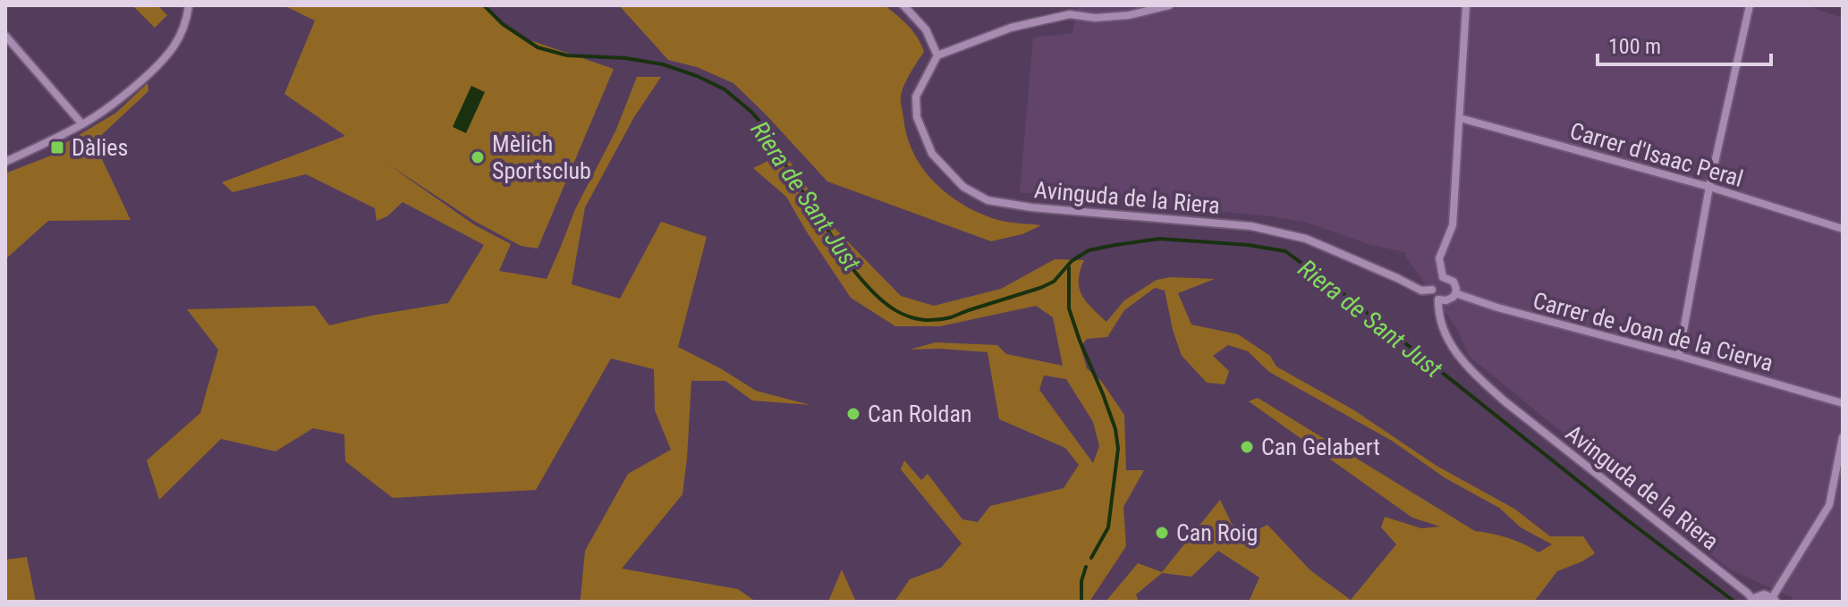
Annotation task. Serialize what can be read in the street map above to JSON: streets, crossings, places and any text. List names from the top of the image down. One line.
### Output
{"streets":{"street":["Carrer d'Isaac Peral","Avinguda de la Riera","Carrer de Joan de la Cierva"]},"crossings":[["Avinguda de la Riera","Carrer de Joan de la Cierva"]],"water":["Riera de Sant Just"],"places":{"transit":["Dàlies"],"other":["Mèlich Sportsclub","Can Roldan","Can Gelabert","Can Roig"]},"scale_bar":"100 m"}
